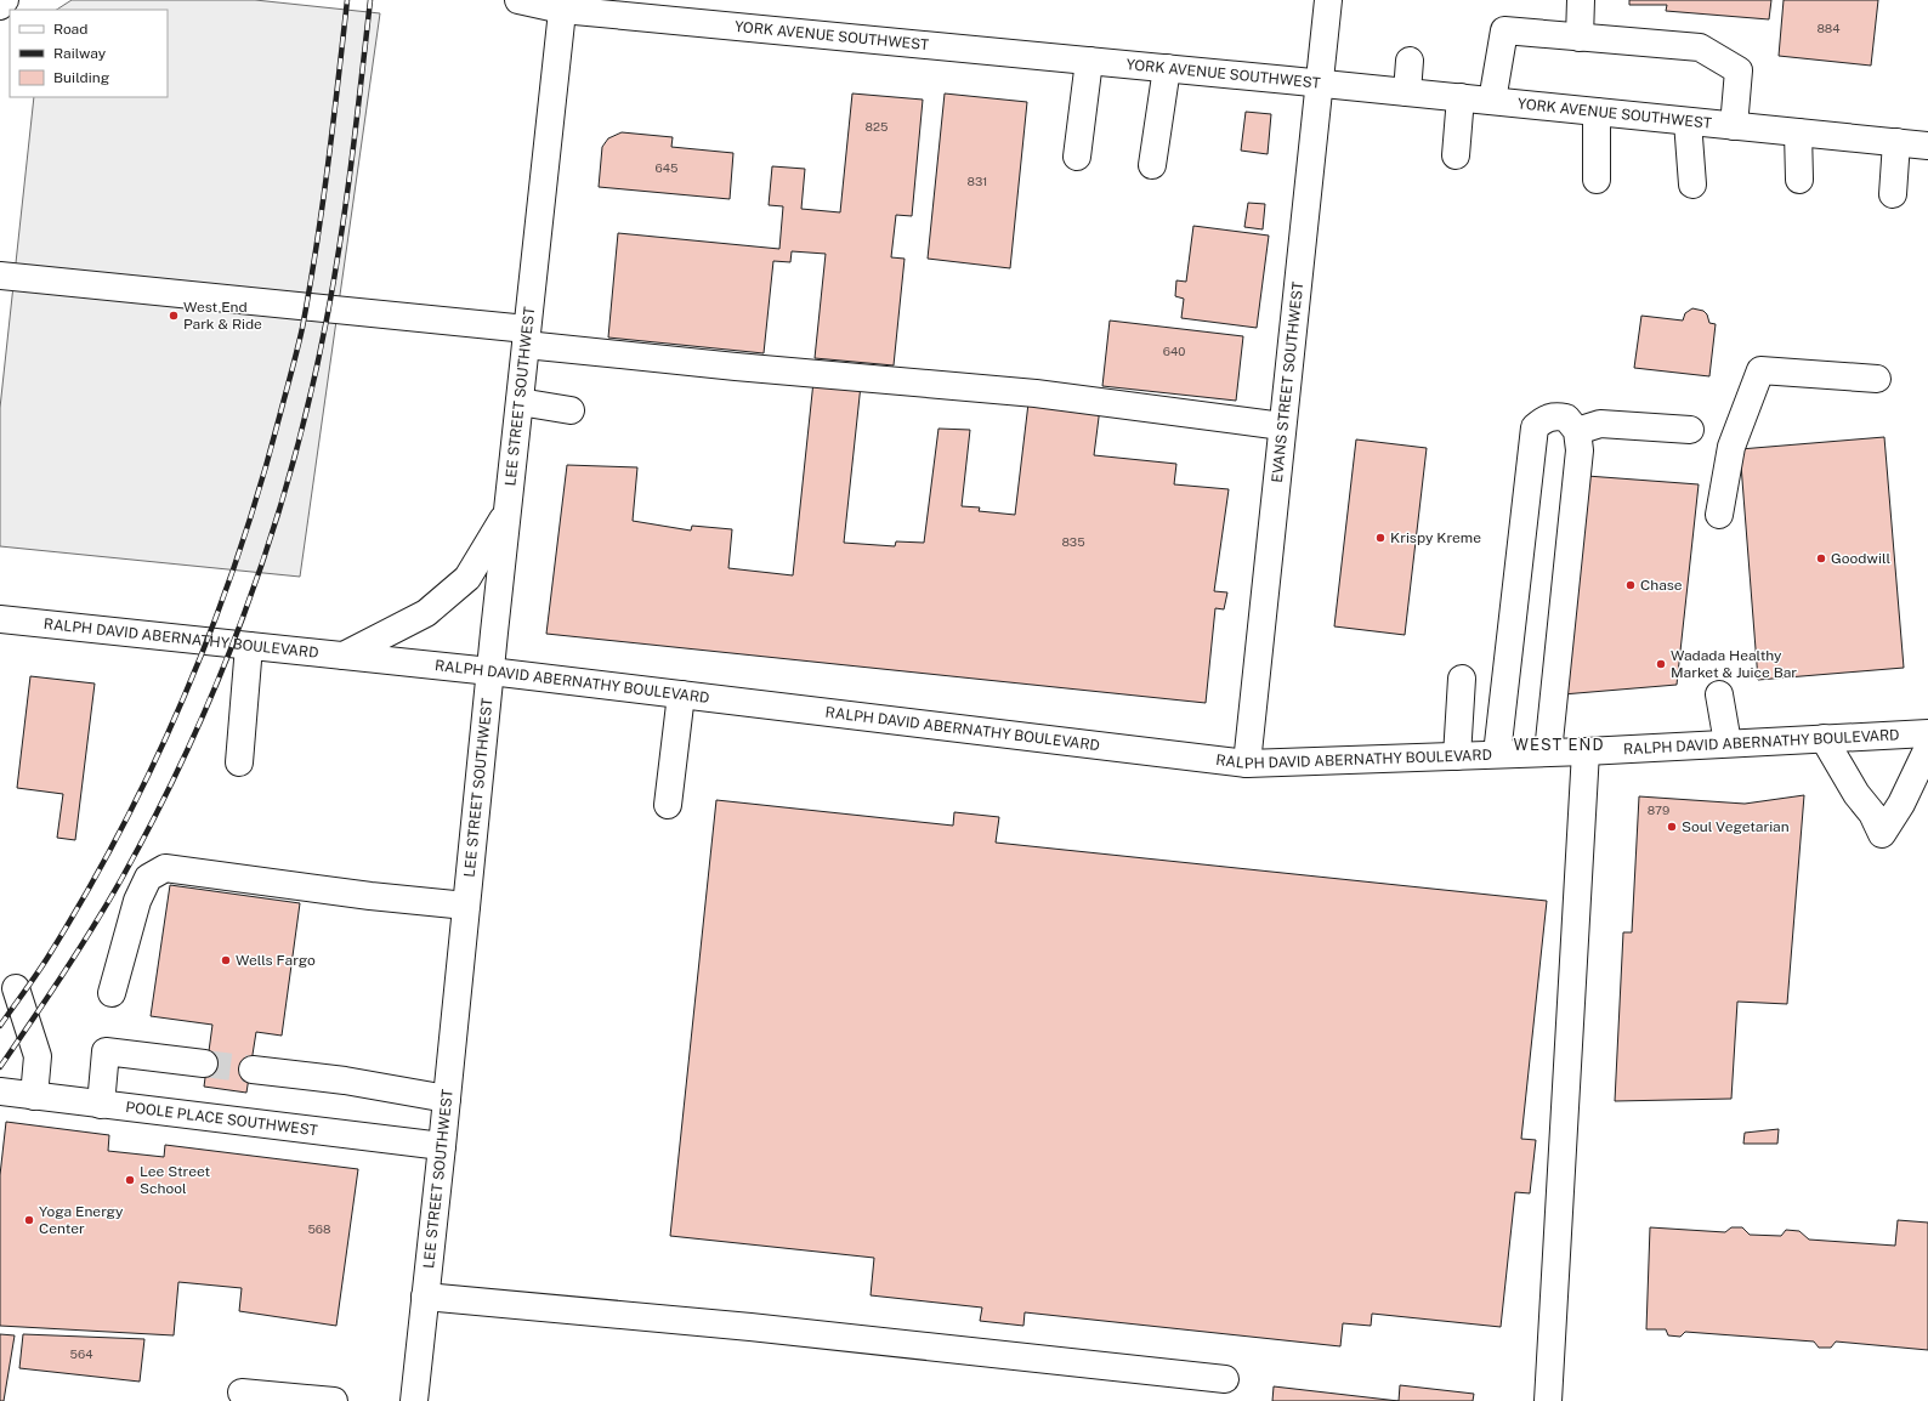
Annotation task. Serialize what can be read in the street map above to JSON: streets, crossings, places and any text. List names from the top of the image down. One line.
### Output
{"streets":{"street":["YORK AVENUE SOUTHWEST","EVANS STREET SOUTHWEST","LEE STREET SOUTHWEST","RALPH DAVID ABERNATHY BOULEVARD","POOLE PLACE SOUTHWEST"]},"crossings":[["YORK AVENUE SOUTHWEST","EVANS STREET SOUTHWEST"],["YORK AVENUE SOUTHWEST","LEE STREET SOUTHWEST"],["EVANS STREET SOUTHWEST","RALPH DAVID ABERNATHY BOULEVARD"],["LEE STREET SOUTHWEST","RALPH DAVID ABERNATHY BOULEVARD"],["LEE STREET SOUTHWEST","POOLE PLACE SOUTHWEST"]],"districts":["WEST END"],"places":["West End Park & Ride","Krispy Kreme","Goodwill","Chase","Wadada Healthy Market & Juice Bar","Soul Vegetarian","Wells Fargo","Lee Street School","Yoga Energy Center"],"house_numbers":["884","825","645","831","640","835","879","568","564"],"legend":["Road","Railway","Building"]}
